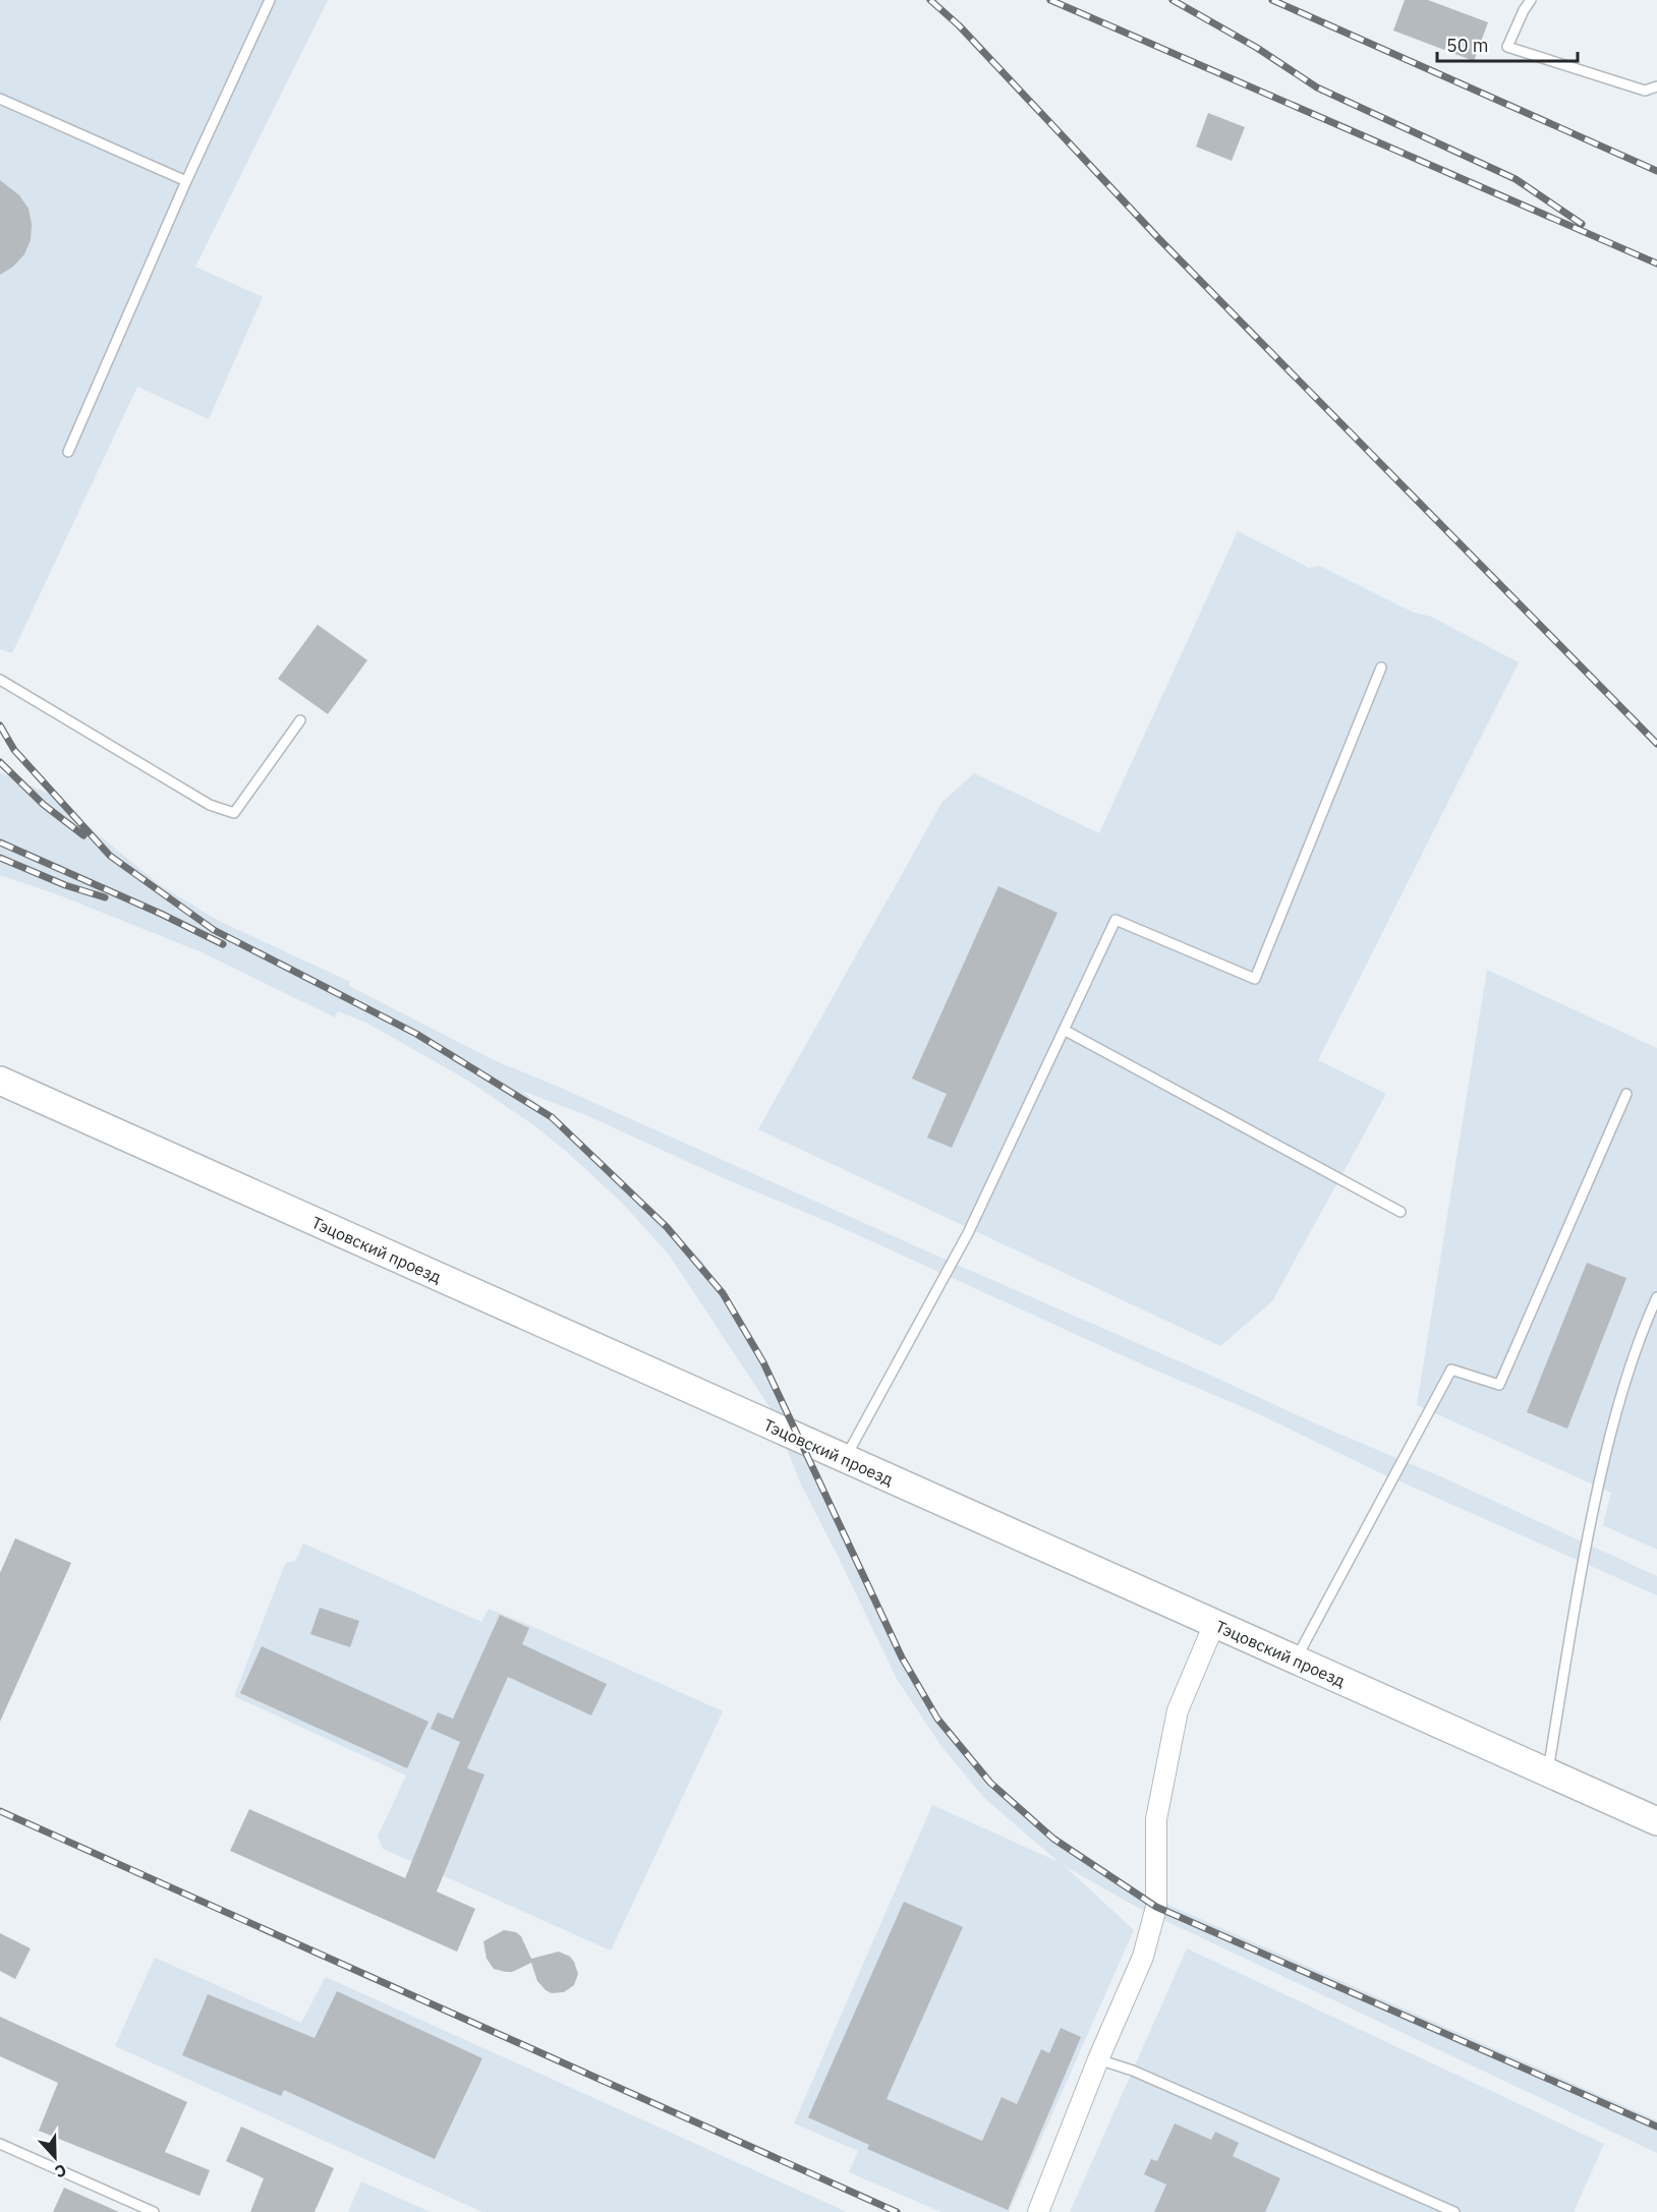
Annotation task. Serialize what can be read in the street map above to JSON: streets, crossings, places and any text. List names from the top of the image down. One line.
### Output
{"streets":{"street":["Тэцовский проезд"]},"scale_bar":"50 m","north":"bottom"}
